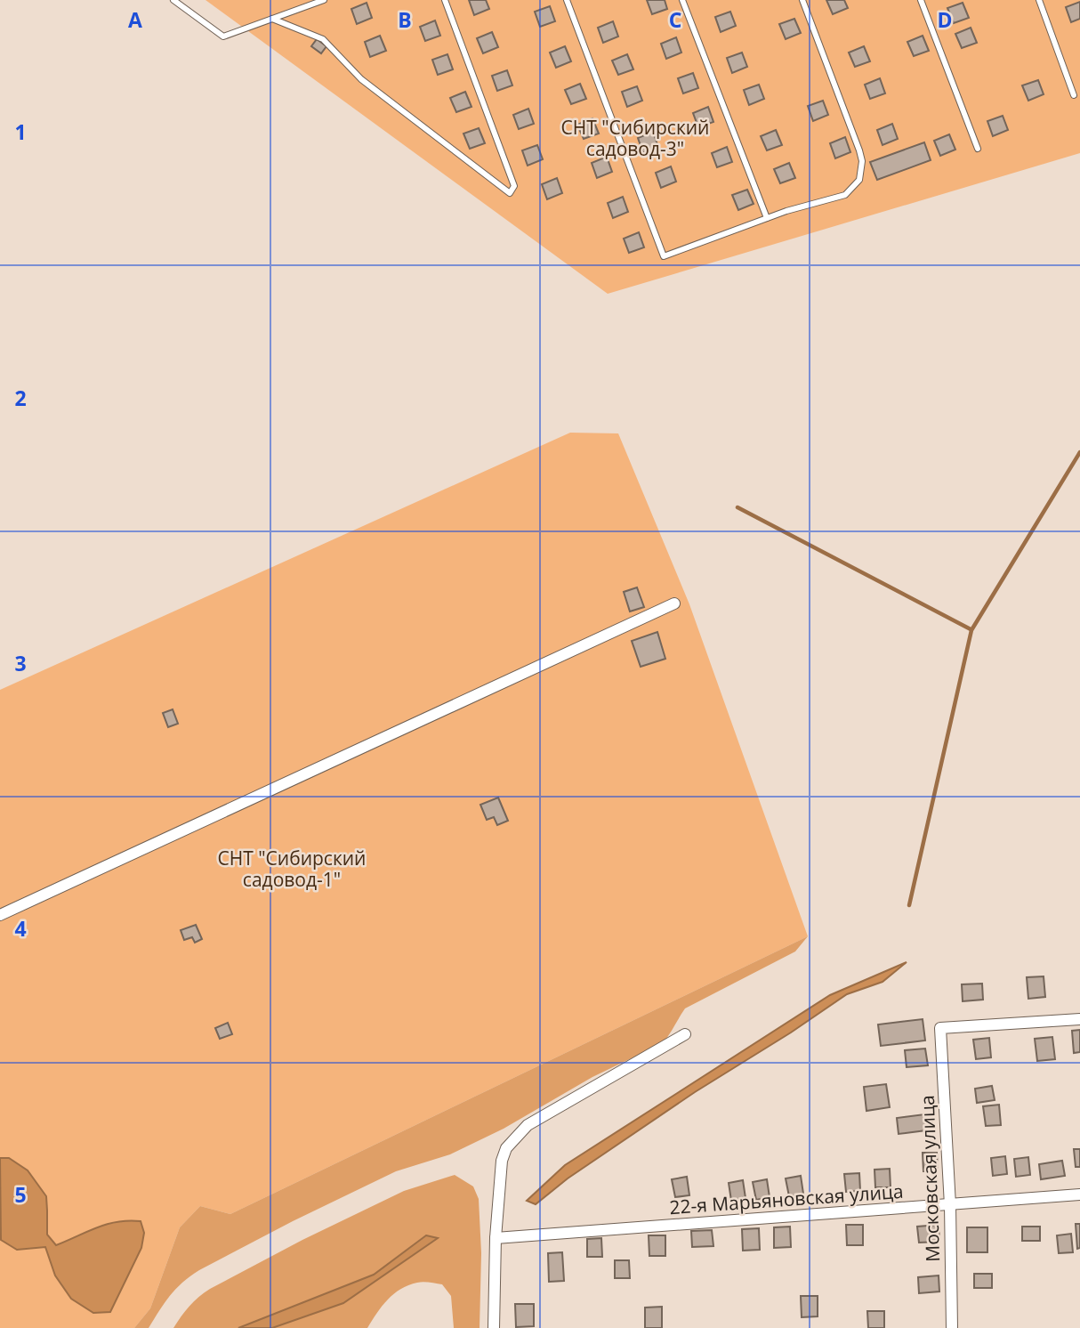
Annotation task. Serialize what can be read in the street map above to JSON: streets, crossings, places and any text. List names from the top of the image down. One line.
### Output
{"streets":{"street":["Московская улица","22-я Марьяновская улица"]},"crossings":[["Московская улица","22-я Марьяновская улица"]],"parks":["СНТ \"Сибирский садовод-3\"","СНТ \"Сибирский садовод-1\""],"grid":{"columns":["A","B","C","D"],"rows":["1","2","3","4","5"]}}
